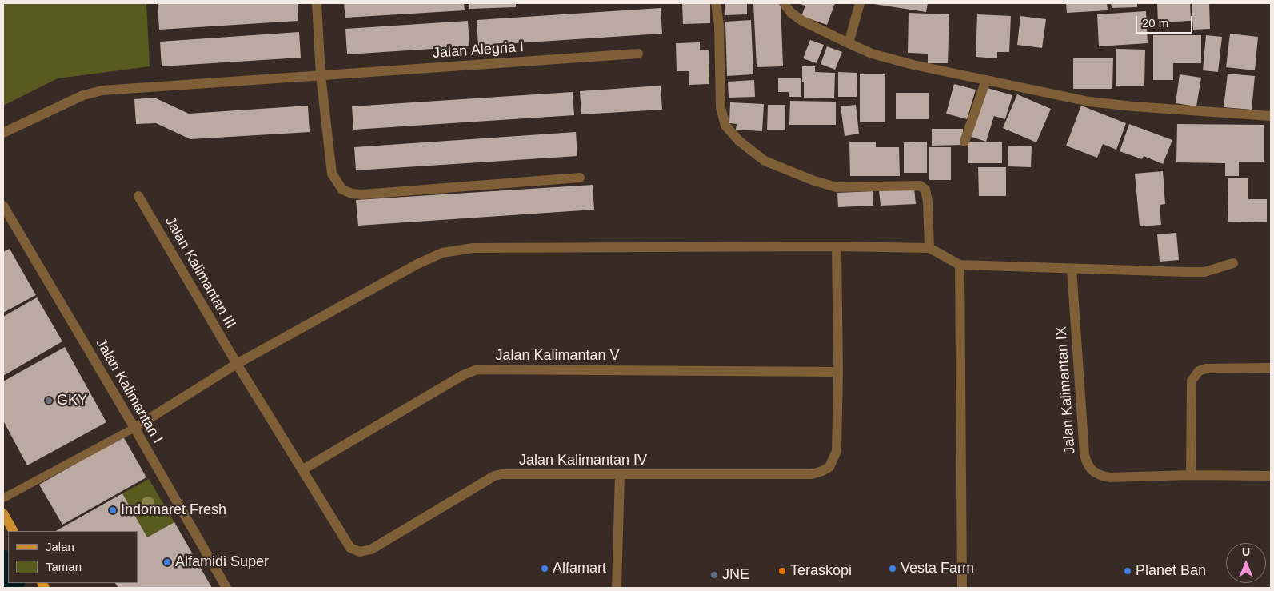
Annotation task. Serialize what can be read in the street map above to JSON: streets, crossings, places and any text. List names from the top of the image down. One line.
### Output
{"streets":{"street":["Jalan Alegria I","Jalan Kalimantan III","Jalan Kalimantan V","Jalan Kalimantan IX","Jalan Kalimantan I","Jalan Kalimantan IV"]},"crossings":[["Jalan Kalimantan III","Jalan Kalimantan IV"],["Jalan Kalimantan V","Jalan Kalimantan IV"]],"places":["GKY","Indomaret Fresh","Alfamidi Super","Alfamart","Vesta Farm","Teraskopi","Planet Ban","JNE"],"legend":["Jalan","Taman"],"scale_bar":"20 m","north":"top"}
